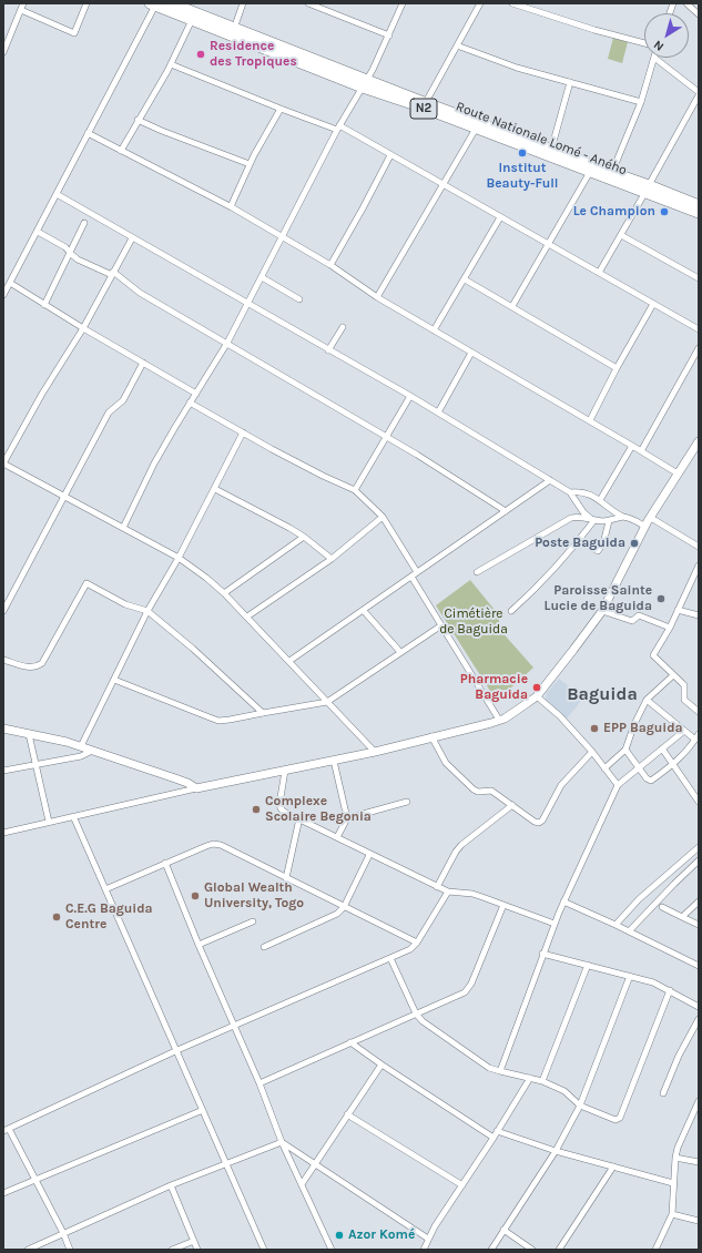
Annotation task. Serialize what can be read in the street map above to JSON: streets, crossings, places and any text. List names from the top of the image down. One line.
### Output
{"streets":{"highway":["N2","Route Nationale Lomé - Aného"]},"districts":["Baguida"],"parks":["Cimétière de Baguida"],"places":["Residence des Tropiques","Institut Beauty-Full","Le Champion","Poste Baguida","Paroisse Sainte Lucie de Baguida","Pharmacie Baguida","EPP Baguida","Complexe Scolaire Begonia","Global Wealth University, Togo","C.E.G Baguida Centre","Azor Komé"],"north":"bottom left"}
